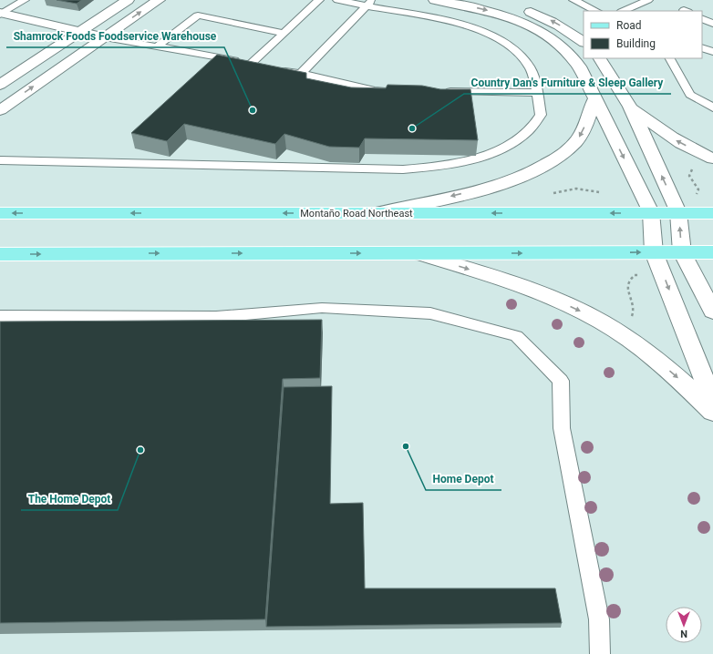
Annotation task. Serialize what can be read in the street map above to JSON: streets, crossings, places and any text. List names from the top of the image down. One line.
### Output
{"streets":{"main road":["Montaño Road Northeast"]},"places":["Shamrock Foods Foodservice Warehouse","Country Dan's Furniture & Sleep Gallery","Home Depot","The Home Depot"],"legend":["Road","Building"],"north":"bottom"}
